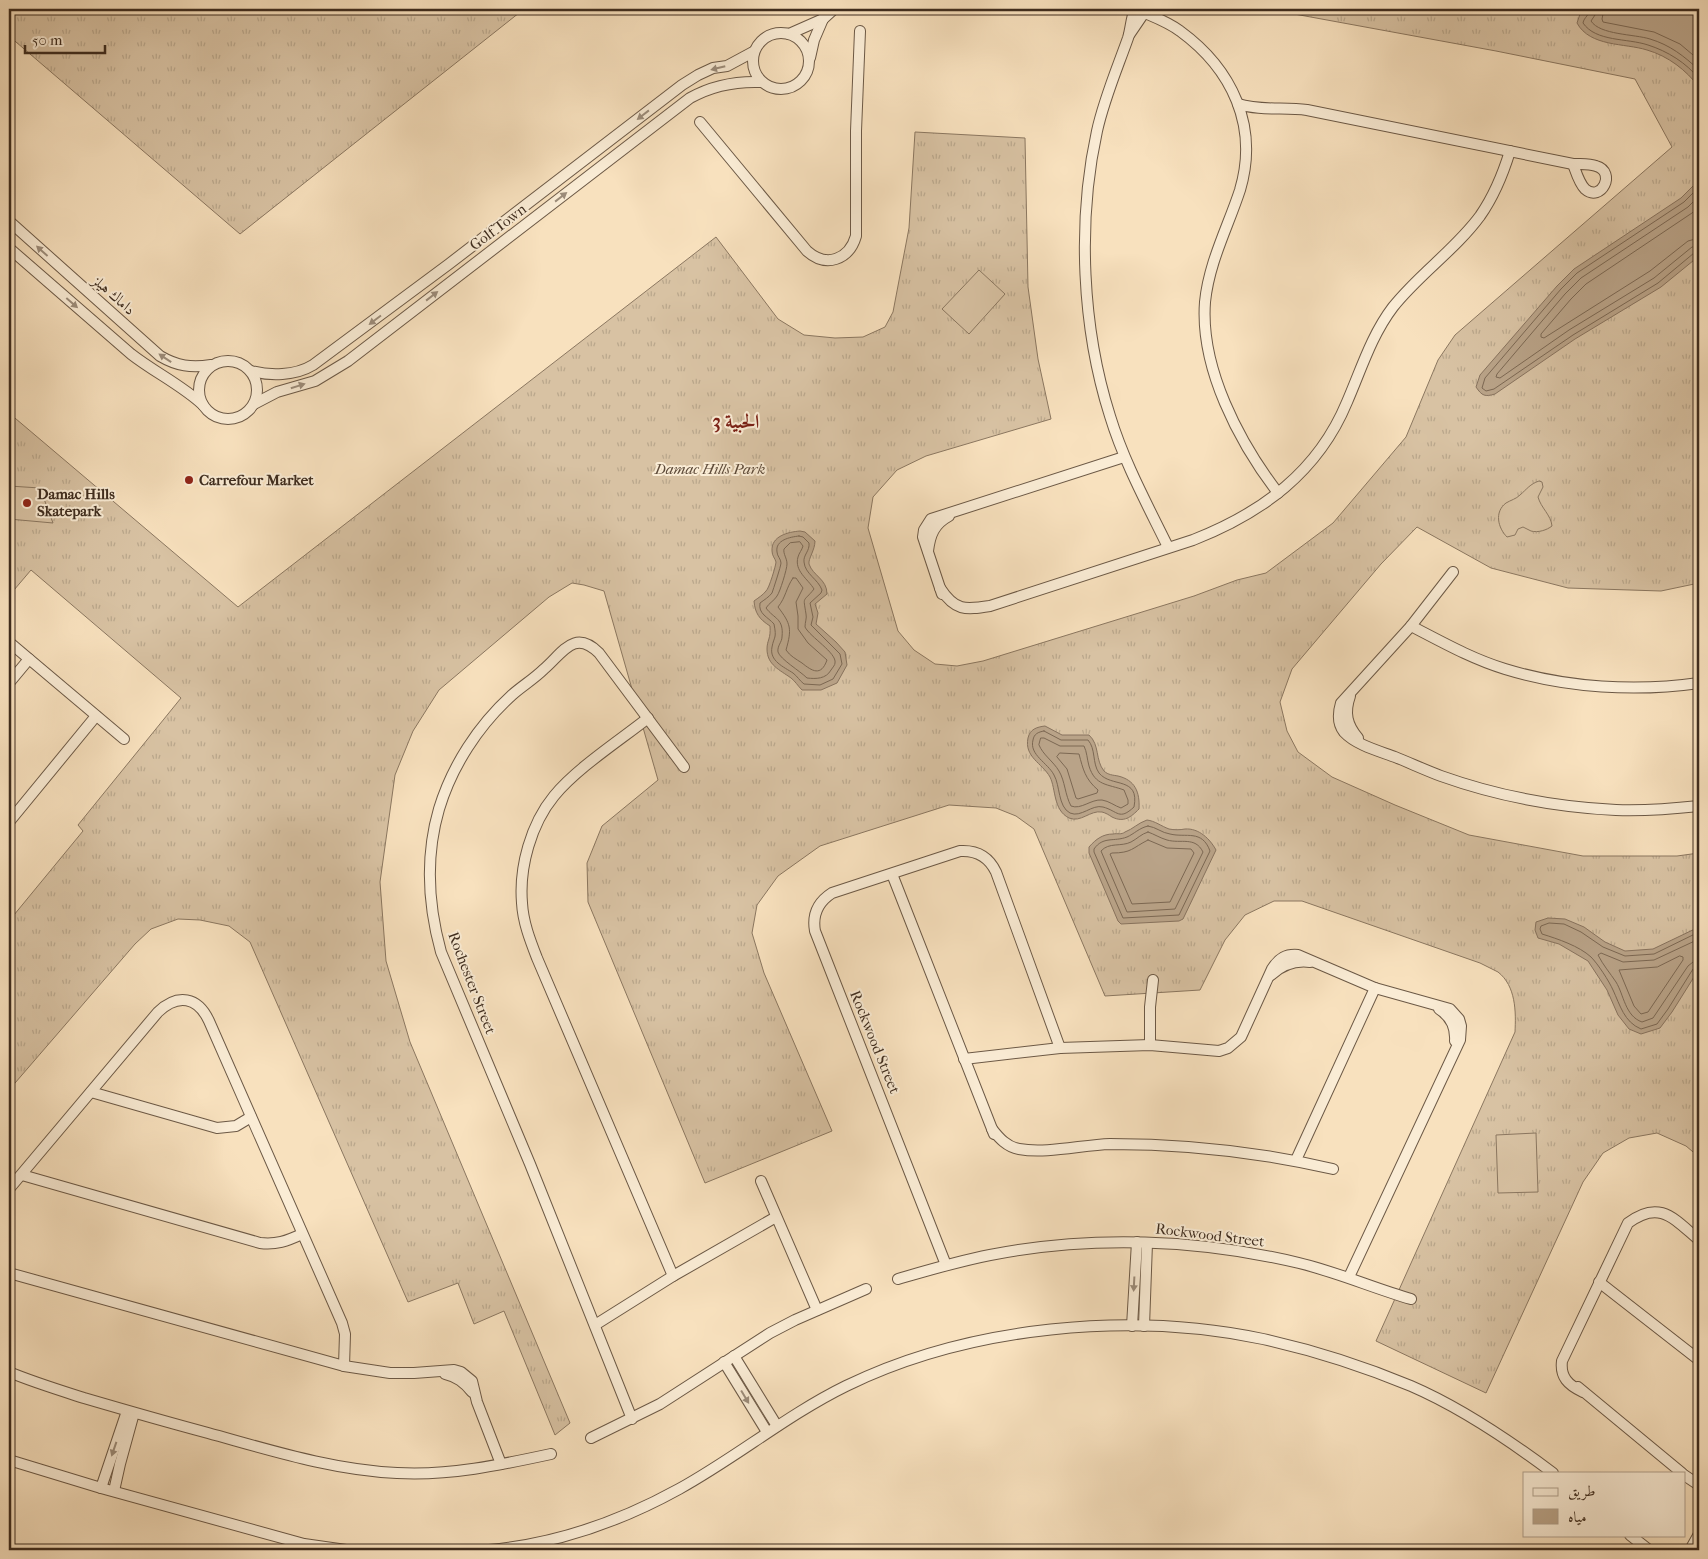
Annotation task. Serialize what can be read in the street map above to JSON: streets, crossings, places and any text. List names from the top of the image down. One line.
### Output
{"streets":{"street":["Golf Town","داماك هيلز","Rochester Street","Rockwood Street"]},"crossings":[["Golf Town","داماك هيلز"]],"districts":["الحبية 3"],"parks":["Damac Hills Park"],"places":["Carrefour Market","Damac Hills Skatepark"],"legend":["طريق","مياه"],"scale_bar":"50 m"}
